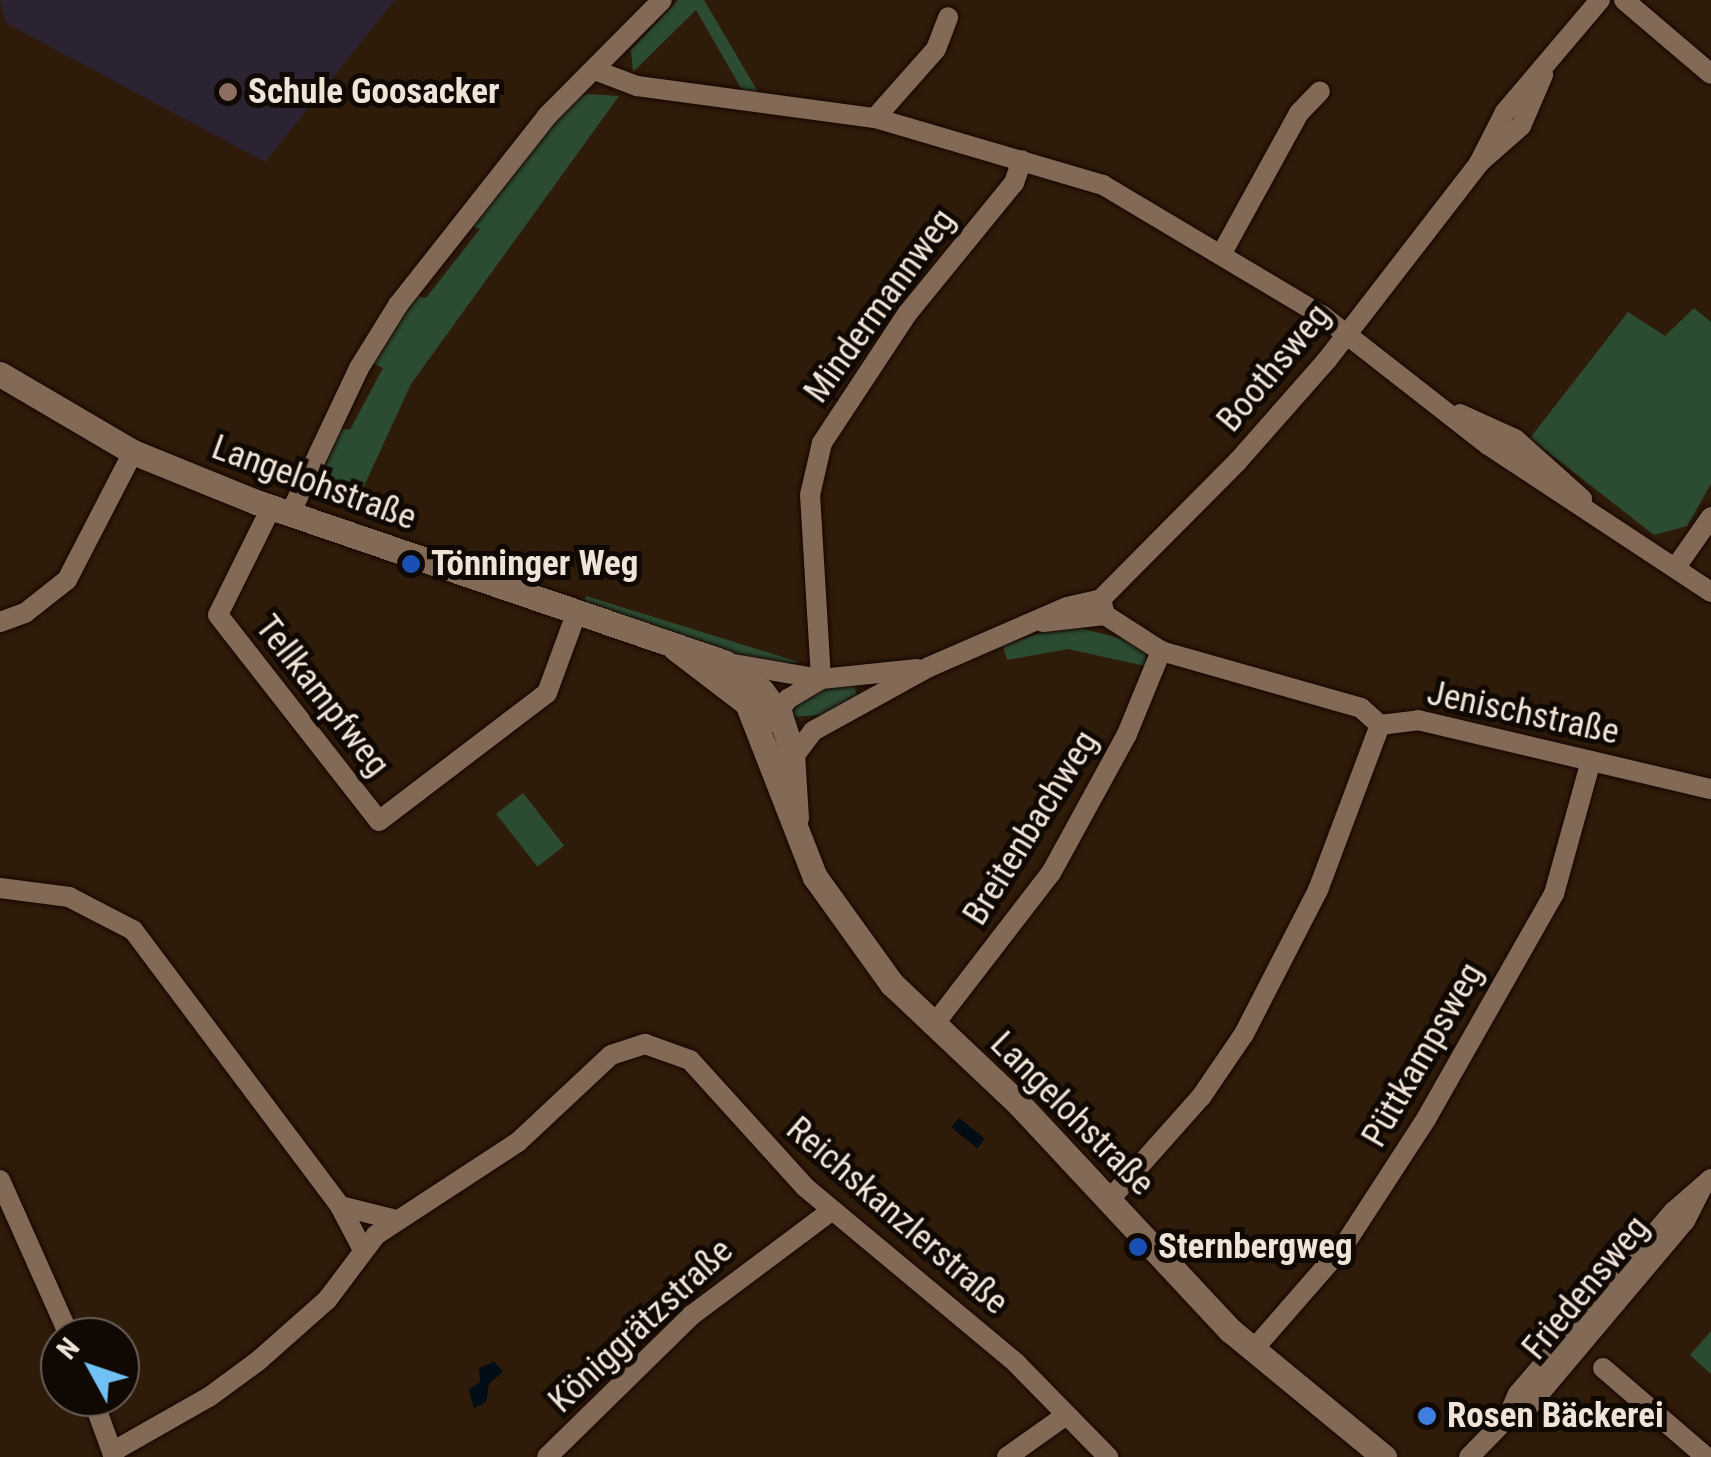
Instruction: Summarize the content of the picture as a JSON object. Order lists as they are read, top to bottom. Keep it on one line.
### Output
{"streets":{"street":["Mindermannweg","Boothsweg","Langelohstraße","Tellkampfweg","Jenischstraße","Breitenbachweg","Püttkampsweg","Reichskanzlerstraße","Friedensweg","Königgrätzstraße"]},"crossings":[["Boothsweg","Jenischstraße"],["Langelohstraße","Tellkampfweg"],["Langelohstraße","Breitenbachweg"],["Langelohstraße","Püttkampsweg"],["Jenischstraße","Breitenbachweg"],["Jenischstraße","Püttkampsweg"],["Reichskanzlerstraße","Königgrätzstraße"]],"places":["Schule Goosacker","Tönninger Weg","Sternbergweg","Rosen Bäckerei"],"north":"top left"}
